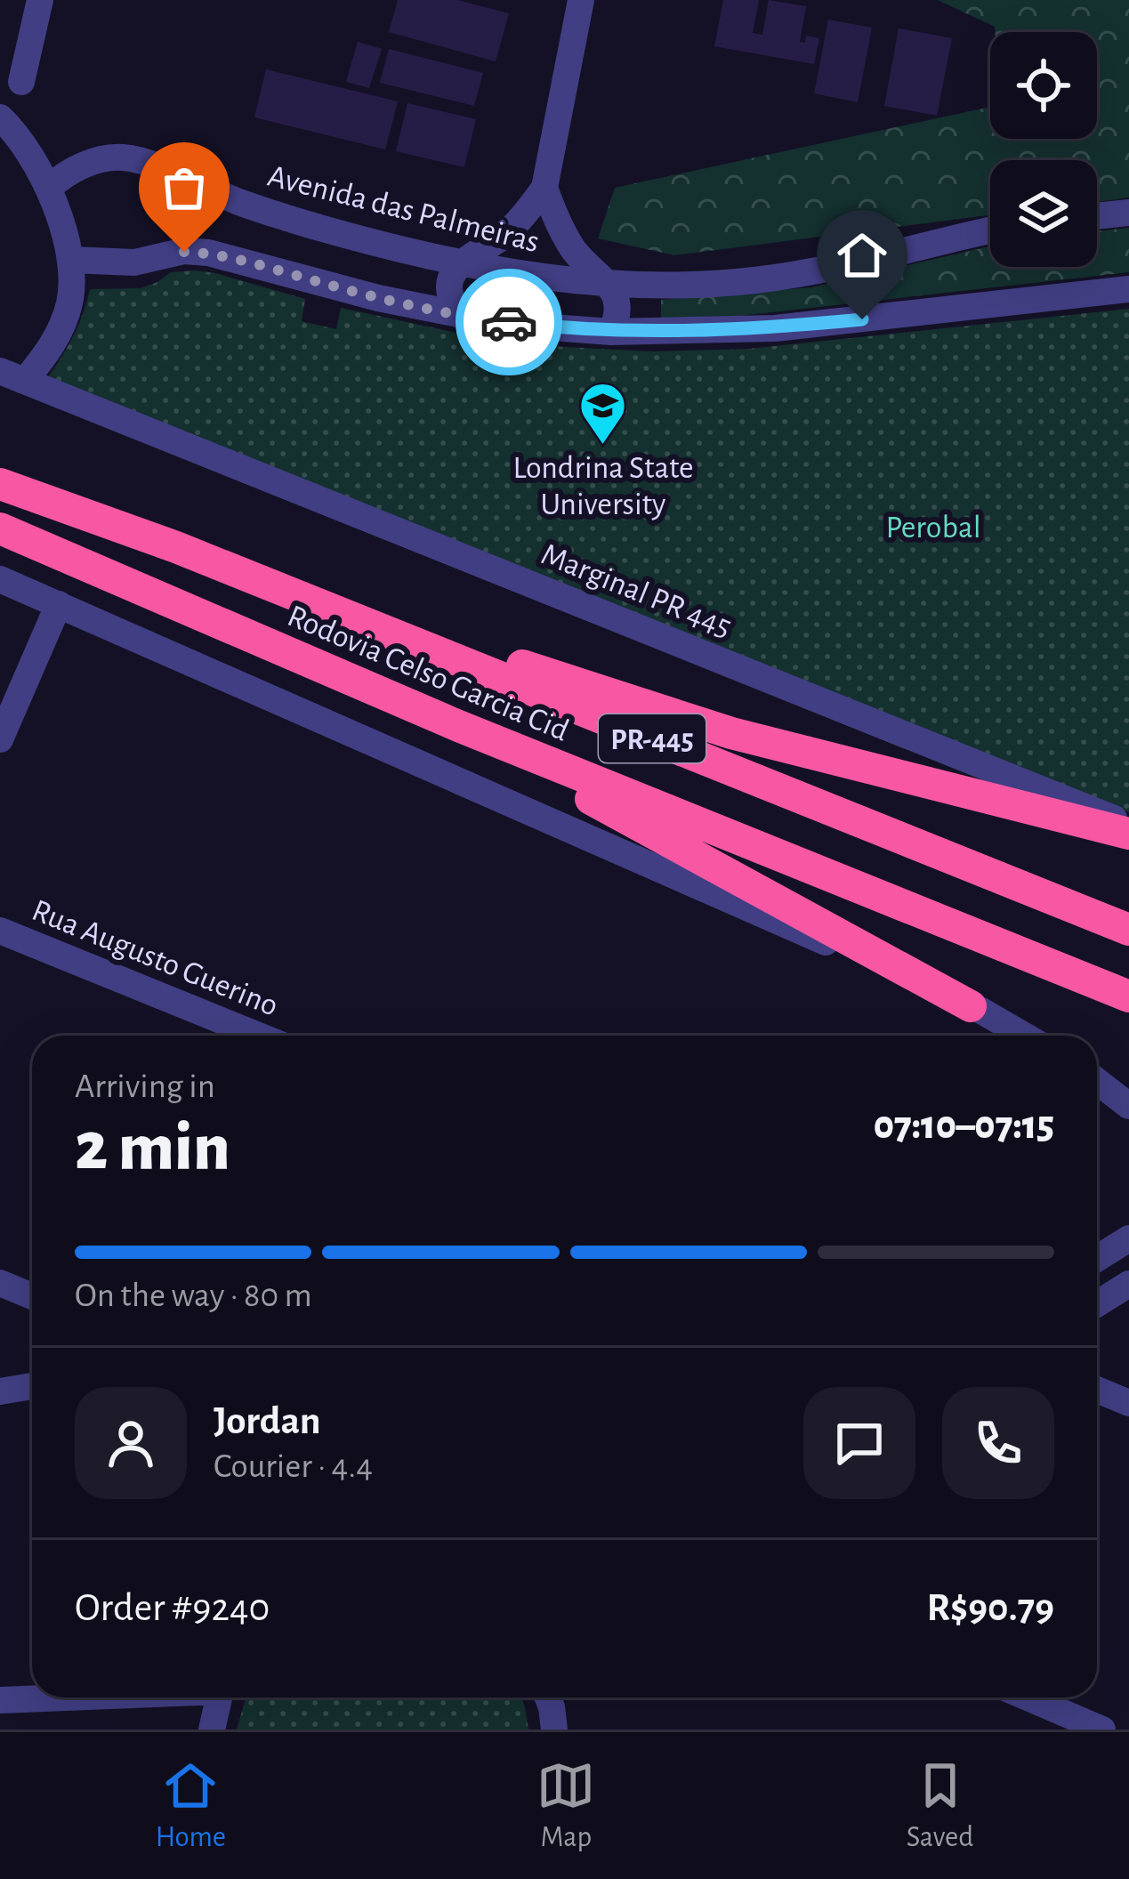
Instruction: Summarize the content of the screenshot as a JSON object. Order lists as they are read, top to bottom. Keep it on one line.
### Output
{"streets":{"highway":["Rodovia Celso Garcia Cid","PR-445"],"street":["Avenida das Palmeiras","Marginal PR 445","Rua Augusto Guerino"]},"parks":["Perobal"],"places":{"school or university":["Londrina State University"]},"page":{"heading":["2 min","Arriving in","07:10–07:15"],"panel":["Jordan","Courier · 4.4","Order #9240","R$90.79"],"bar":"On the way · 80 m","tabs":["Home","Map","Saved"]}}
